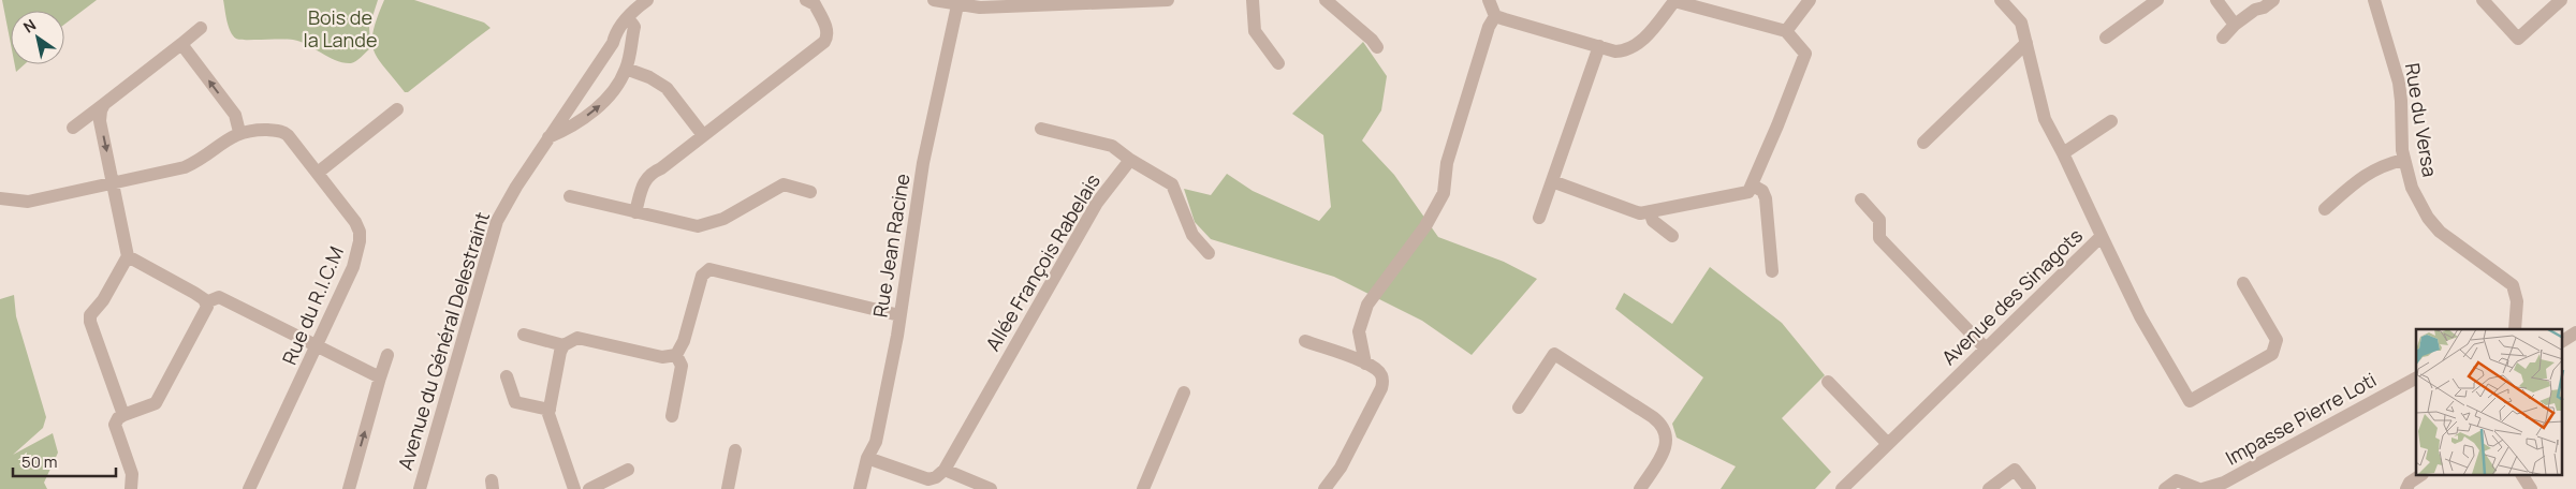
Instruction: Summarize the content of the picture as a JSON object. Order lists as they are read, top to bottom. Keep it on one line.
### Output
{"streets":{"street":["Rue du Versa","Rue Jean Racine","Allée François Rabelais","Avenue des Sinagots","Rue du R.I.C.M","Avenue du Général Delestraint","Impasse Pierre Loti"]},"parks":["Bois de la Lande"],"scale_bar":"50 m","north":"top left"}
